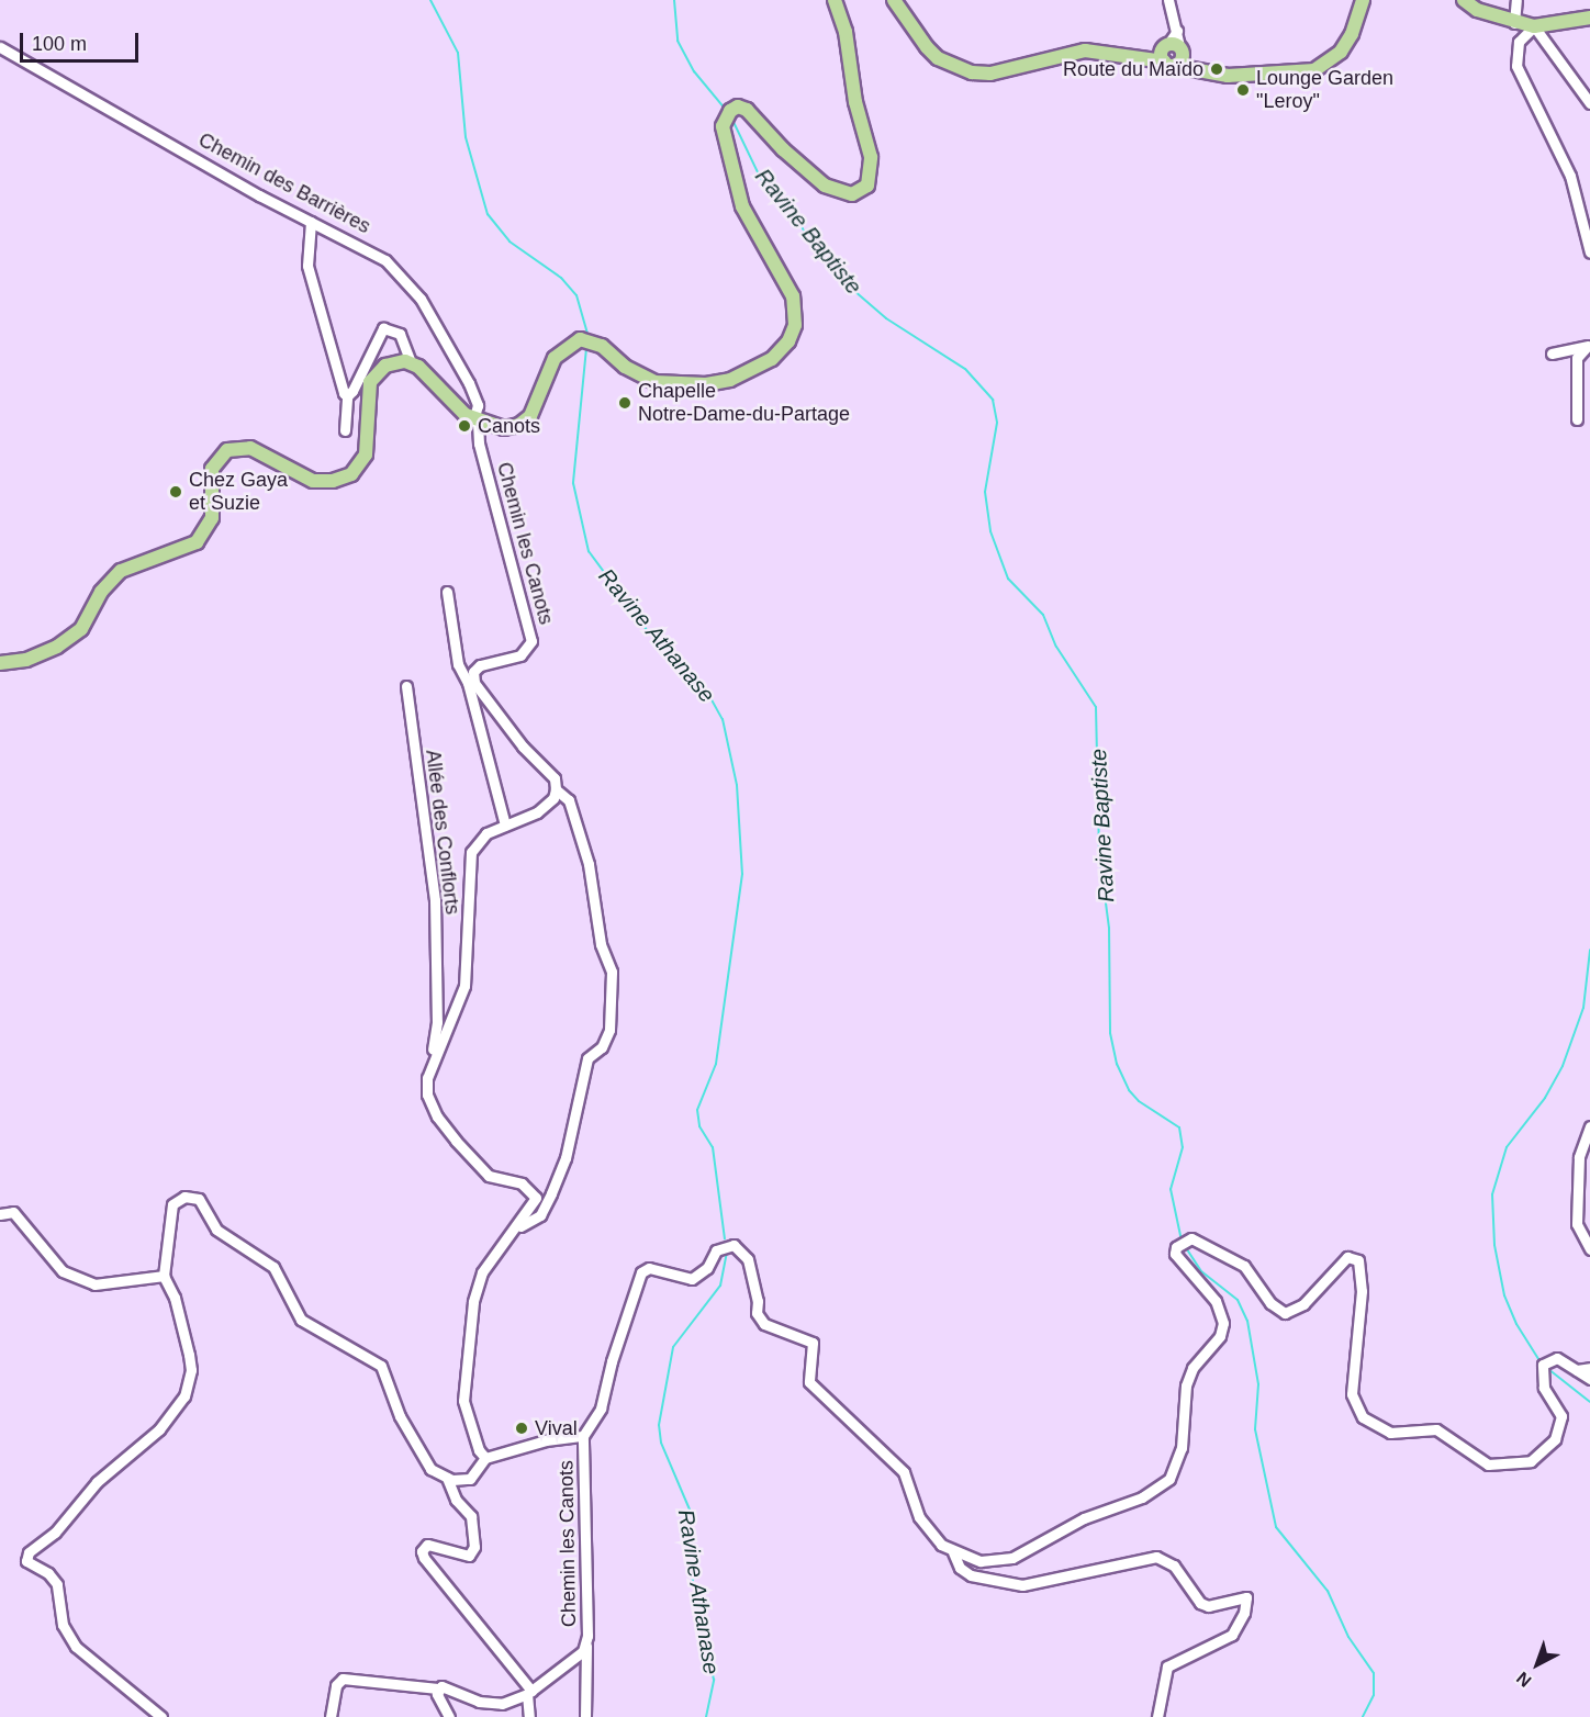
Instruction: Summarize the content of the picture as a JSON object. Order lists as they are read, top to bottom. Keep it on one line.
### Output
{"streets":{"street":["Chemin des Barrières","Chemin les Canots","Allée des Conflorts"]},"crossings":[["Chemin des Barrières","Chemin les Canots"]],"water":["Ravine Baptiste","Ravine Athanase"],"places":["Route du Maïdo","Lounge Garden \"Leroy\"","Chapelle Notre-Dame-du-Partage","Canots","Chez Gaya et Suzie","Vival"],"scale_bar":"100 m","north":"bottom left"}
